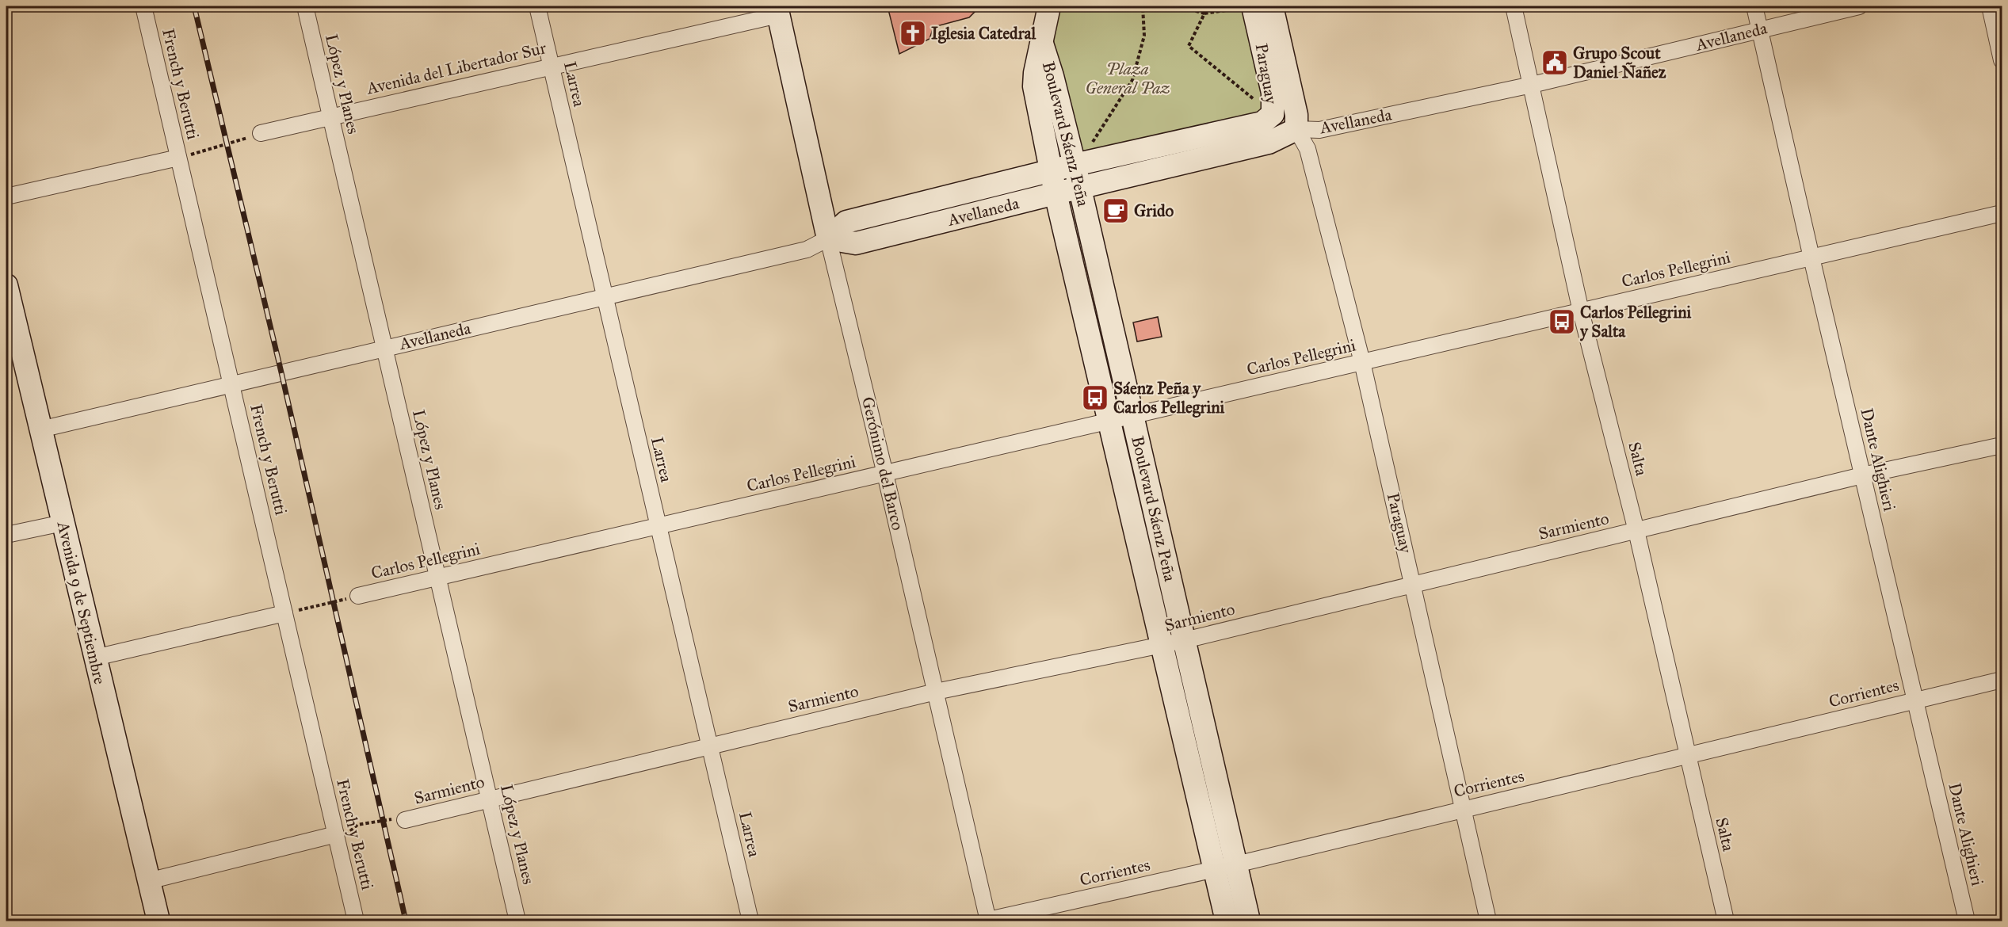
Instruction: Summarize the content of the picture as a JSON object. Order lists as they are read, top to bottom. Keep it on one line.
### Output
{"streets":{"main road":["Avellaneda","Paraguay","Boulevard Sáenz Peña","Gerónimo del Barco","Avenida 9 de Septiembre"],"street":["Avenida del Libertador Sur","French y Berutti","López y Planes","Larrea","Carlos Pellegrini","Salta","Dante Alighieri","Sarmiento","Corrientes"]},"crossings":[["Avellaneda","Paraguay"],["Avellaneda","French y Berutti"],["Avellaneda","López y Planes"],["Avellaneda","Larrea"],["Avellaneda","Boulevard Sáenz Peña"],["Avellaneda","Salta"],["Avellaneda","Dante Alighieri"],["Avellaneda","Gerónimo del Barco"],["Avellaneda","Avenida 9 de Septiembre"],["Avenida del Libertador Sur","López y Planes"],["Avenida del Libertador Sur","Larrea"],["Avenida del Libertador Sur","Gerónimo del Barco"],["Paraguay","Carlos Pellegrini"],["Paraguay","Sarmiento"],["Paraguay","Corrientes"],["López y Planes","Carlos Pellegrini"],["López y Planes","Sarmiento"],["Larrea","Carlos Pellegrini"],["Larrea","Sarmiento"],["Boulevard Sáenz Peña","Carlos Pellegrini"],["Boulevard Sáenz Peña","Sarmiento"],["Boulevard Sáenz Peña","Corrientes"],["Carlos Pellegrini","Salta"],["Carlos Pellegrini","Dante Alighieri"],["Carlos Pellegrini","Gerónimo del Barco"],["Salta","Sarmiento"],["Salta","Corrientes"],["Dante Alighieri","Sarmiento"],["Dante Alighieri","Corrientes"],["Gerónimo del Barco","Sarmiento"],["Gerónimo del Barco","Corrientes"]],"parks":["Plaza General Paz"],"places":{"church":["Iglesia Catedral"],"public building":["Grupo Scout Daniel Ñañez"],"cafe":["Grido"],"bus stop":["Carlos Pellegrini y Salta","Sáenz Peña y Carlos Pellegrini"]}}
